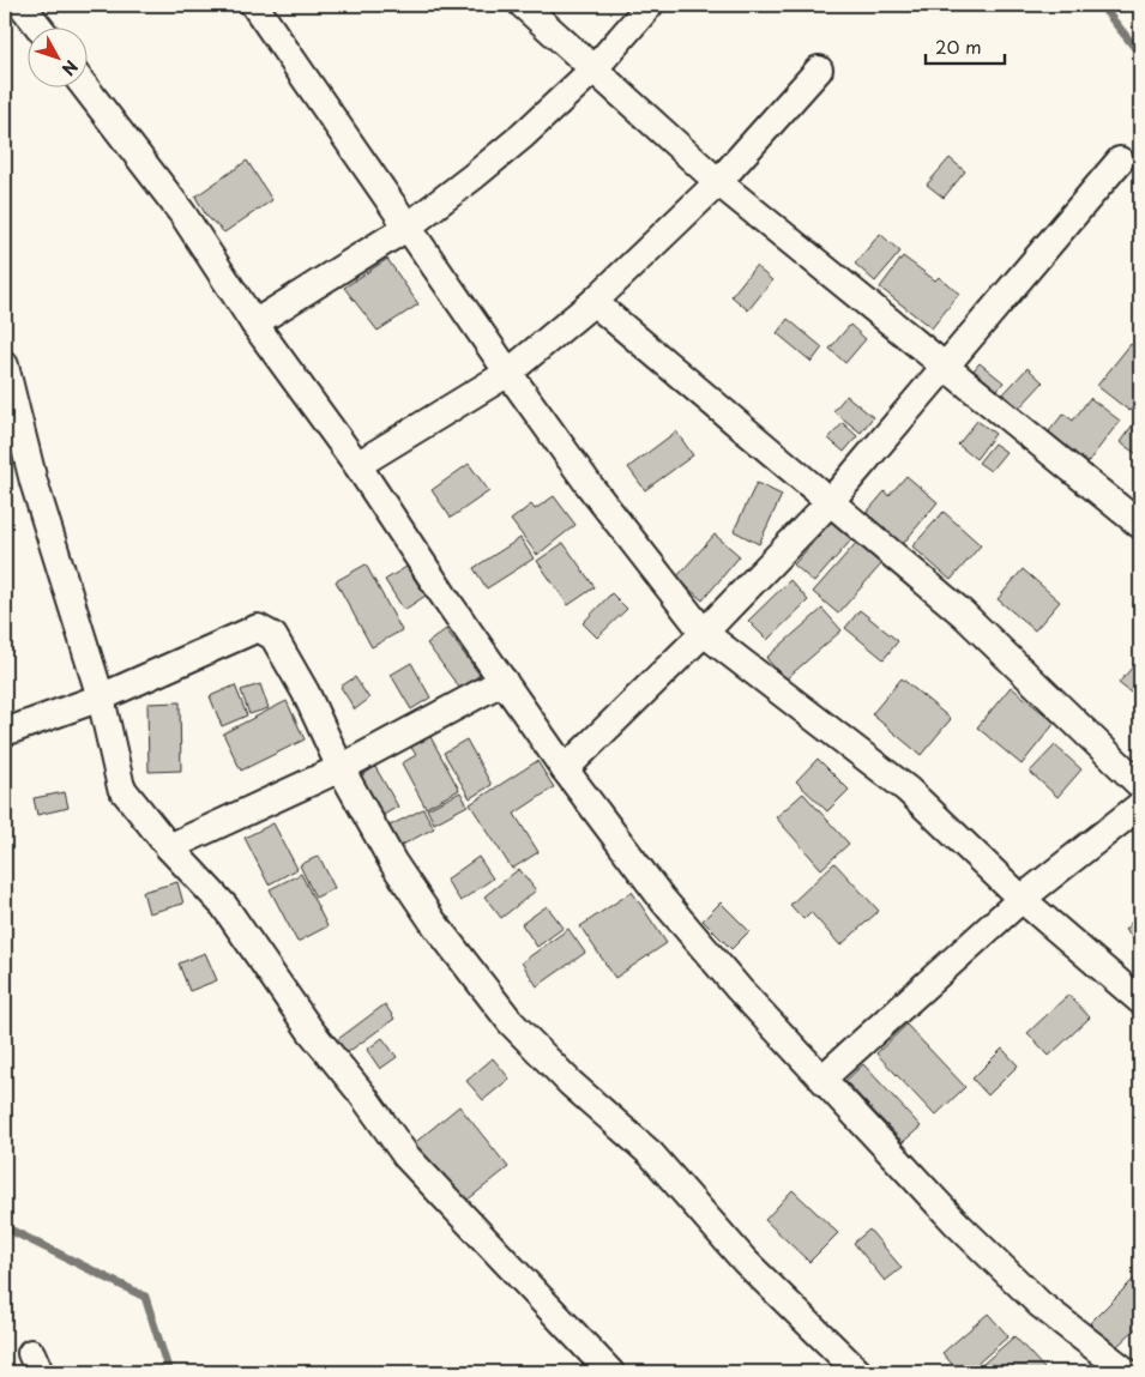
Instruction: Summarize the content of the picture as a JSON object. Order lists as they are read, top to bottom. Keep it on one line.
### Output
{"scale_bar":"20 m","north":"bottom right"}
